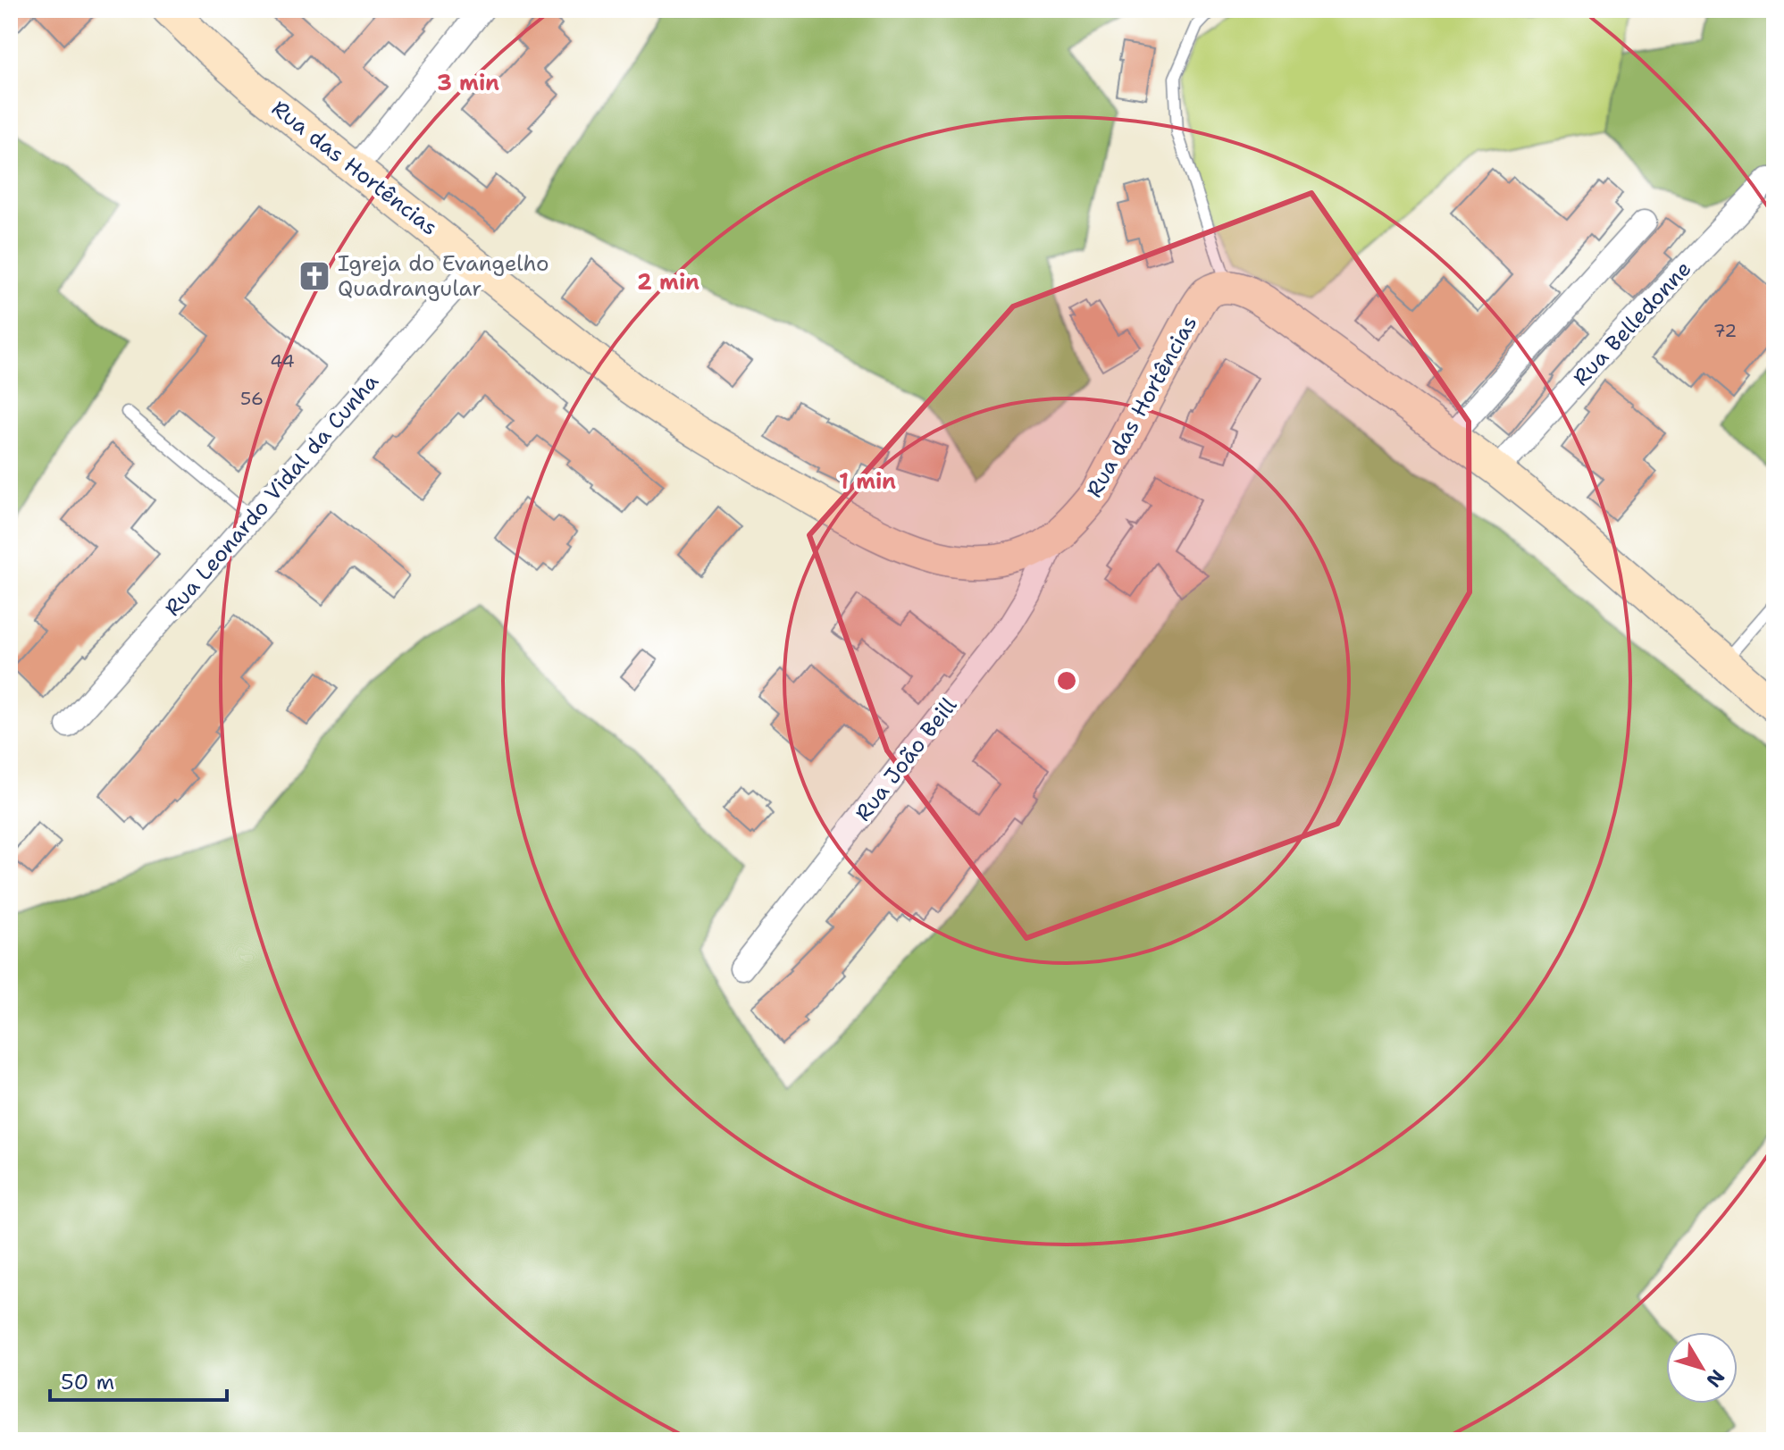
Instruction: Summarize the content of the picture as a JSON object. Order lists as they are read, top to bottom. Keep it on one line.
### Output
{"streets":{"street":["Rua das Hortências","Rua Belledonne","Rua Leonardo Vidal da Cunha","Rua João Beill"]},"crossings":[["Rua das Hortências","Rua Leonardo Vidal da Cunha"],["Rua das Hortências","Rua João Beill"]],"places":{"church":["Igreja do Evangelho Quadrangular"]},"house_numbers":["72","44","56"],"scale_bar":"50 m","north":"bottom right","rings":["3 min","2 min","1 min"]}
